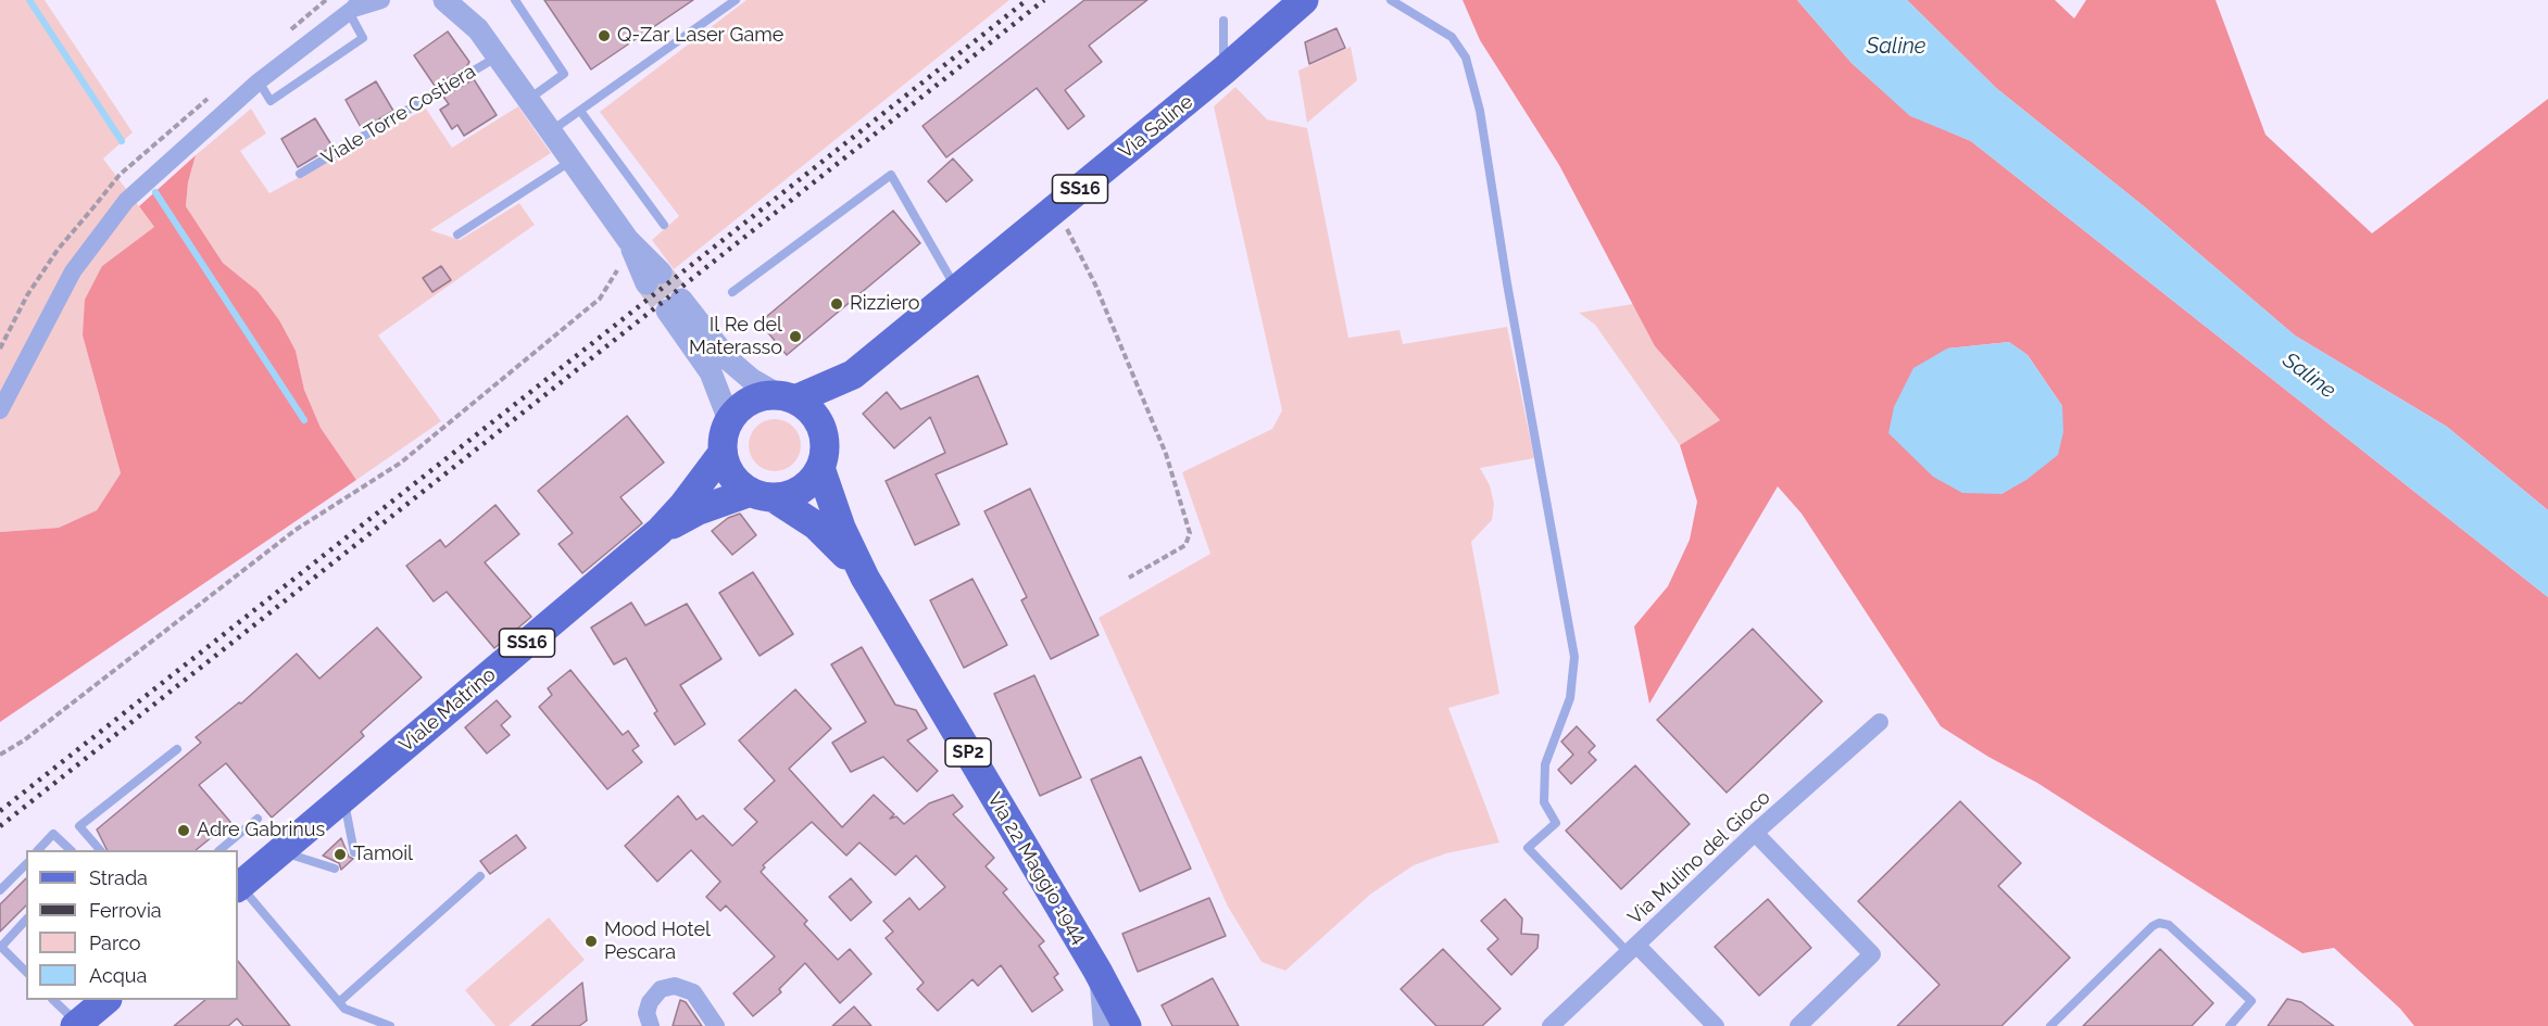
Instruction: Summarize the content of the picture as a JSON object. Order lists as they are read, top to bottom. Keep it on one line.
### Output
{"streets":{"main road":["Via Saline","SS16","Viale Matrino","SP2","Via 22 Maggio 1944"],"street":["Viale Torre Costiera","Via Mulino del Gioco"]},"crossings":[["Via Saline","SS16"],["Via Saline","Viale Matrino"],["Via Saline","Via 22 Maggio 1944"],["SS16","Viale Matrino"],["SS16","Via 22 Maggio 1944"],["Viale Matrino","Via 22 Maggio 1944"]],"water":["Saline"],"places":["Q-Zar Laser Game","Rizziero","Il Re del Materasso","Adre Gabrinus","Tamoil","Mood Hotel Pescara"],"legend":["Strada","Ferrovia","Parco","Acqua"]}
